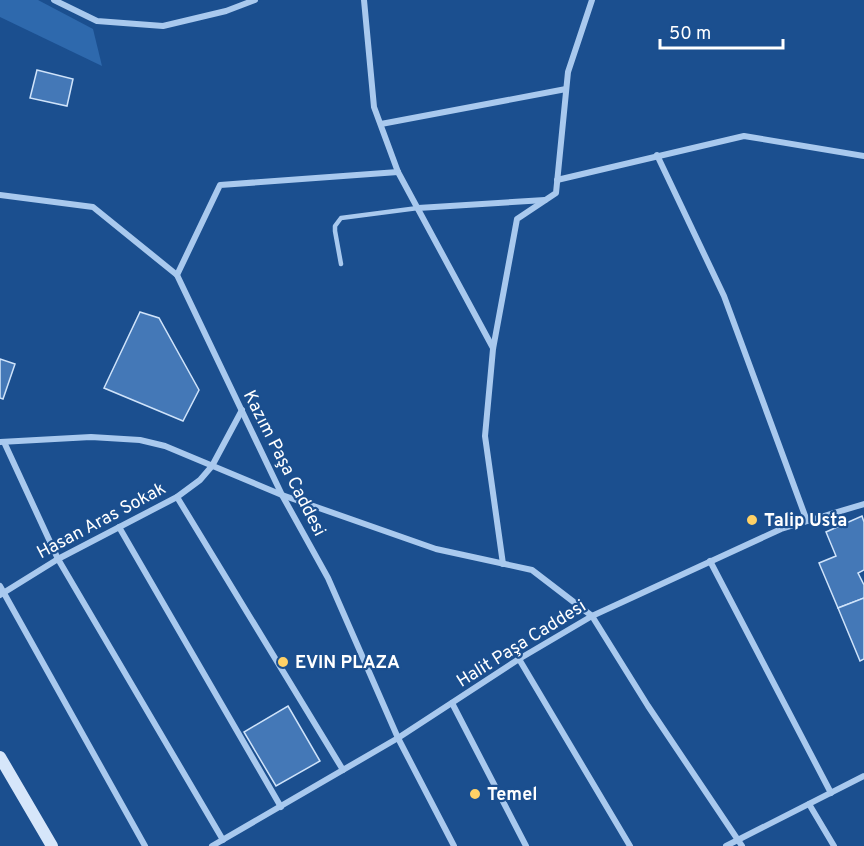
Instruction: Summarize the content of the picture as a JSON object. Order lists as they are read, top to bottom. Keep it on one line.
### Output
{"streets":{"street":["Kazım Paşa Caddesi","Hasan Aras Sokak","Halit Paşa Caddesi"]},"crossings":[["Kazım Paşa Caddesi","Hasan Aras Sokak"],["Kazım Paşa Caddesi","Halit Paşa Caddesi"]],"places":["Talip Usta","EVIN PLAZA","Temel"],"scale_bar":"50 m"}
